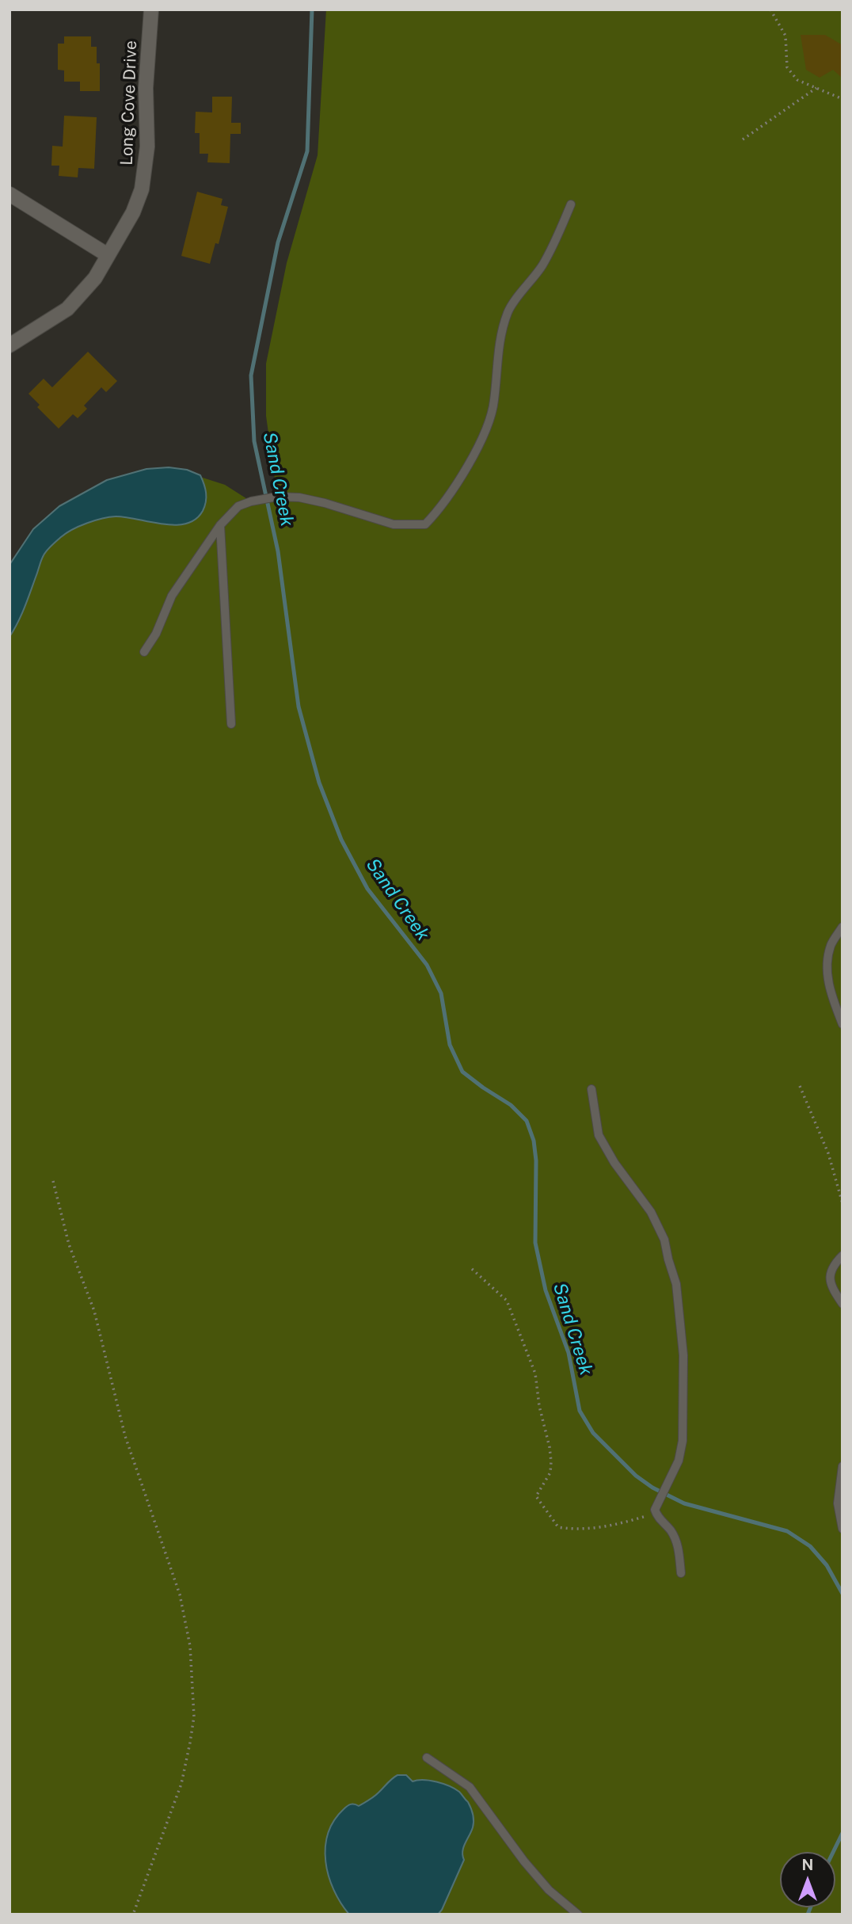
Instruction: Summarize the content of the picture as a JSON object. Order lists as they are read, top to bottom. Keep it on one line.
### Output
{"streets":{"street":["Long Cove Drive"]},"water":["Sand Creek"],"north":"top"}
